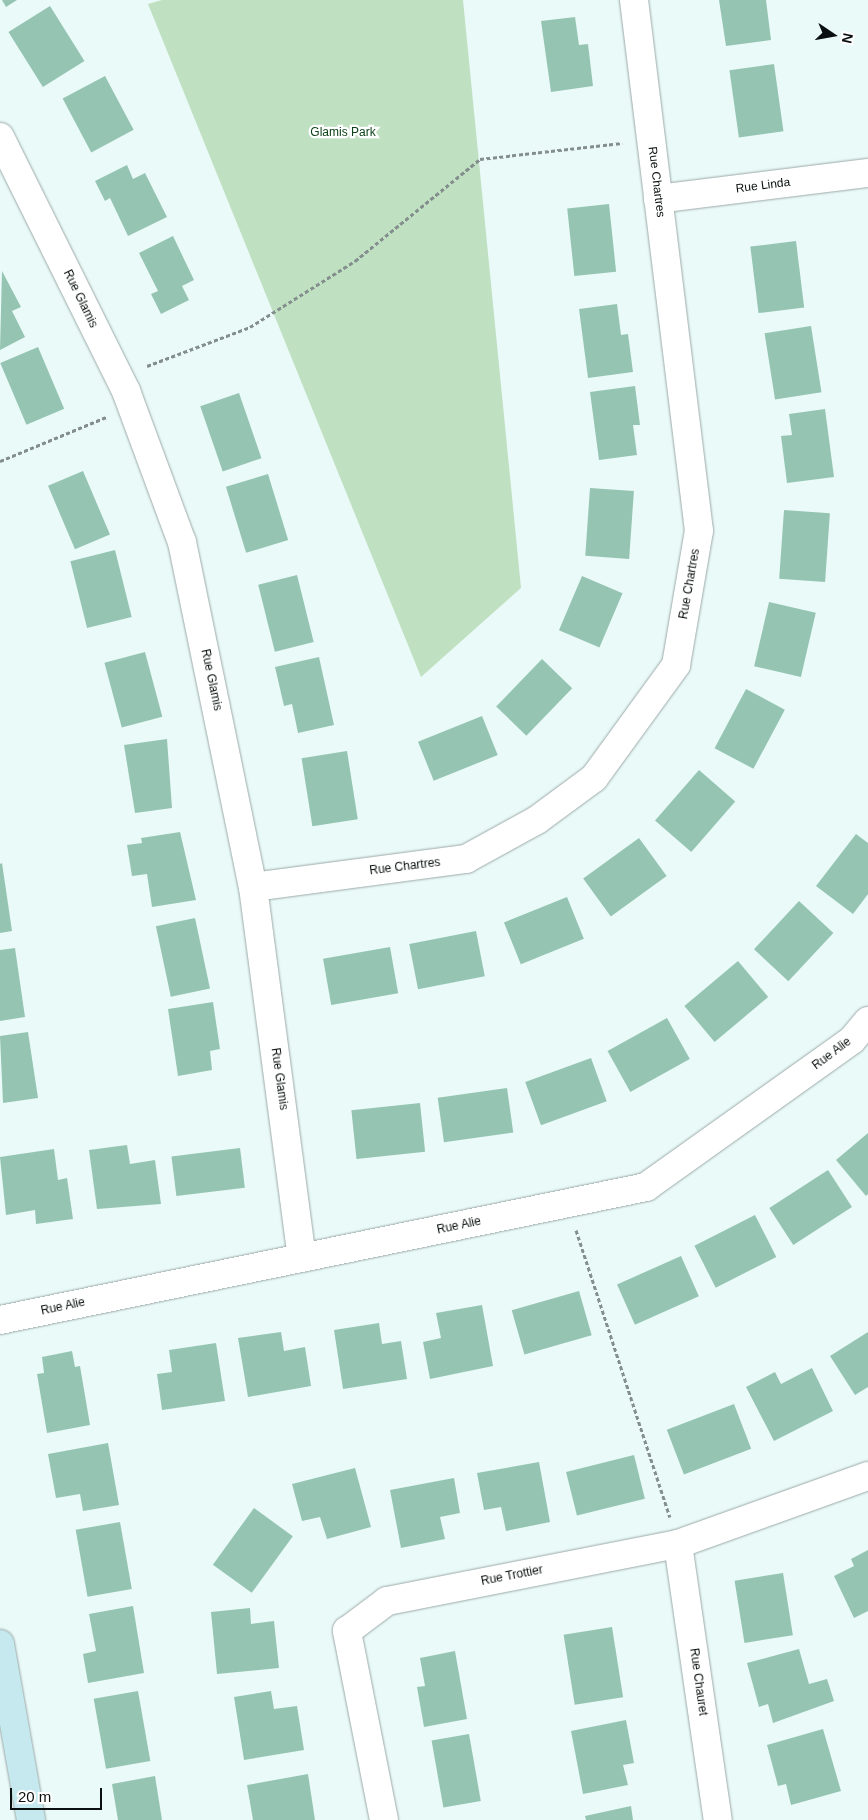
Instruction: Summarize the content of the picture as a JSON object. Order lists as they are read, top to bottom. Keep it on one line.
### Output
{"streets":{"street":["Rue Chartres","Rue Linda","Rue Glamis","Rue Alie","Rue Trottier","Rue Chauret"]},"crossings":[["Rue Chartres","Rue Linda"],["Rue Chartres","Rue Glamis"],["Rue Glamis","Rue Alie"],["Rue Trottier","Rue Chauret"]],"parks":["Glamis Park"],"scale_bar":"20 m","north":"right"}
